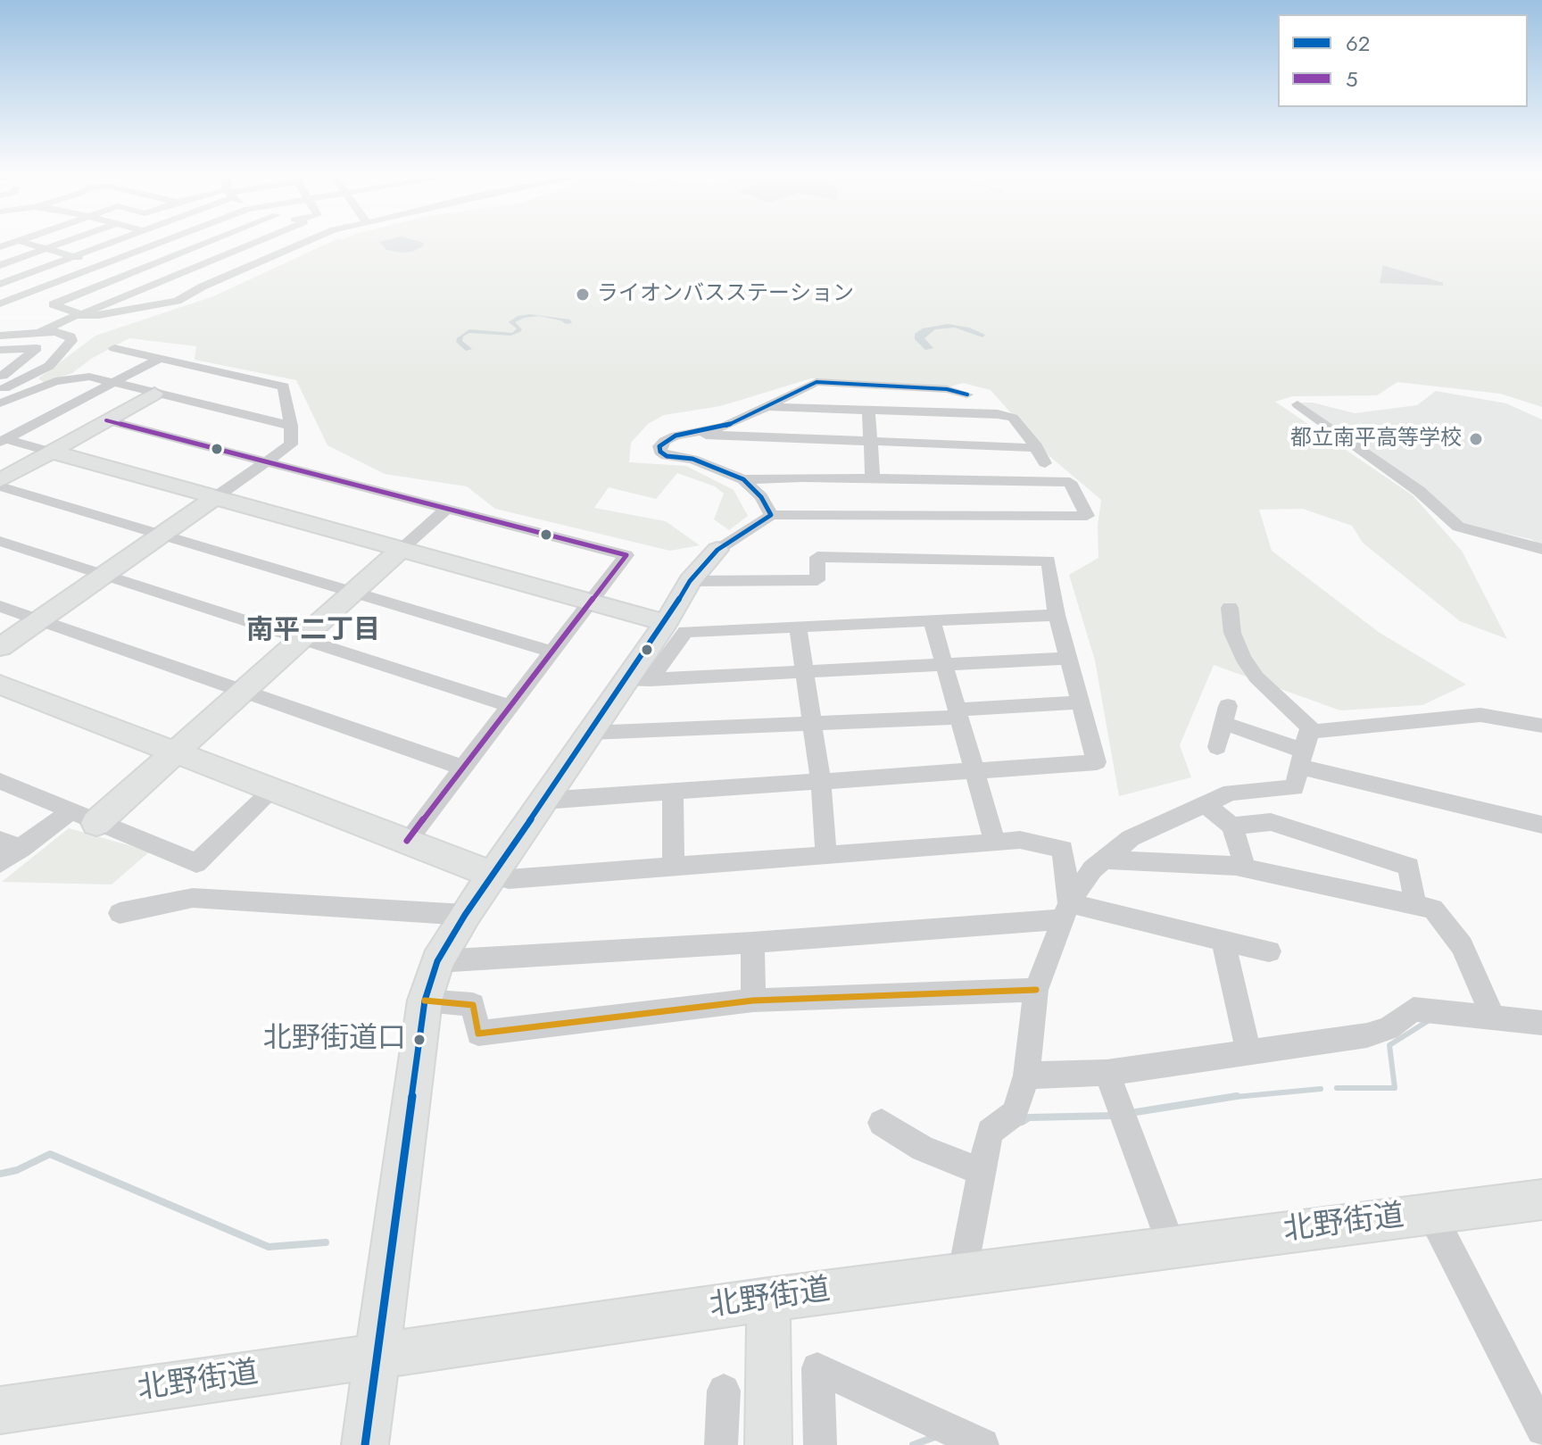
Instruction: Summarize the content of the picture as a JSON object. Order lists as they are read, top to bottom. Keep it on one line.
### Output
{"streets":{"street":["北野街道"]},"districts":["南平二丁目"],"places":["ライオンバスステーション","都立南平高等学校","北野街道口"],"lines":["transit line 62","transit line 5"],"legend":["62","5"]}
